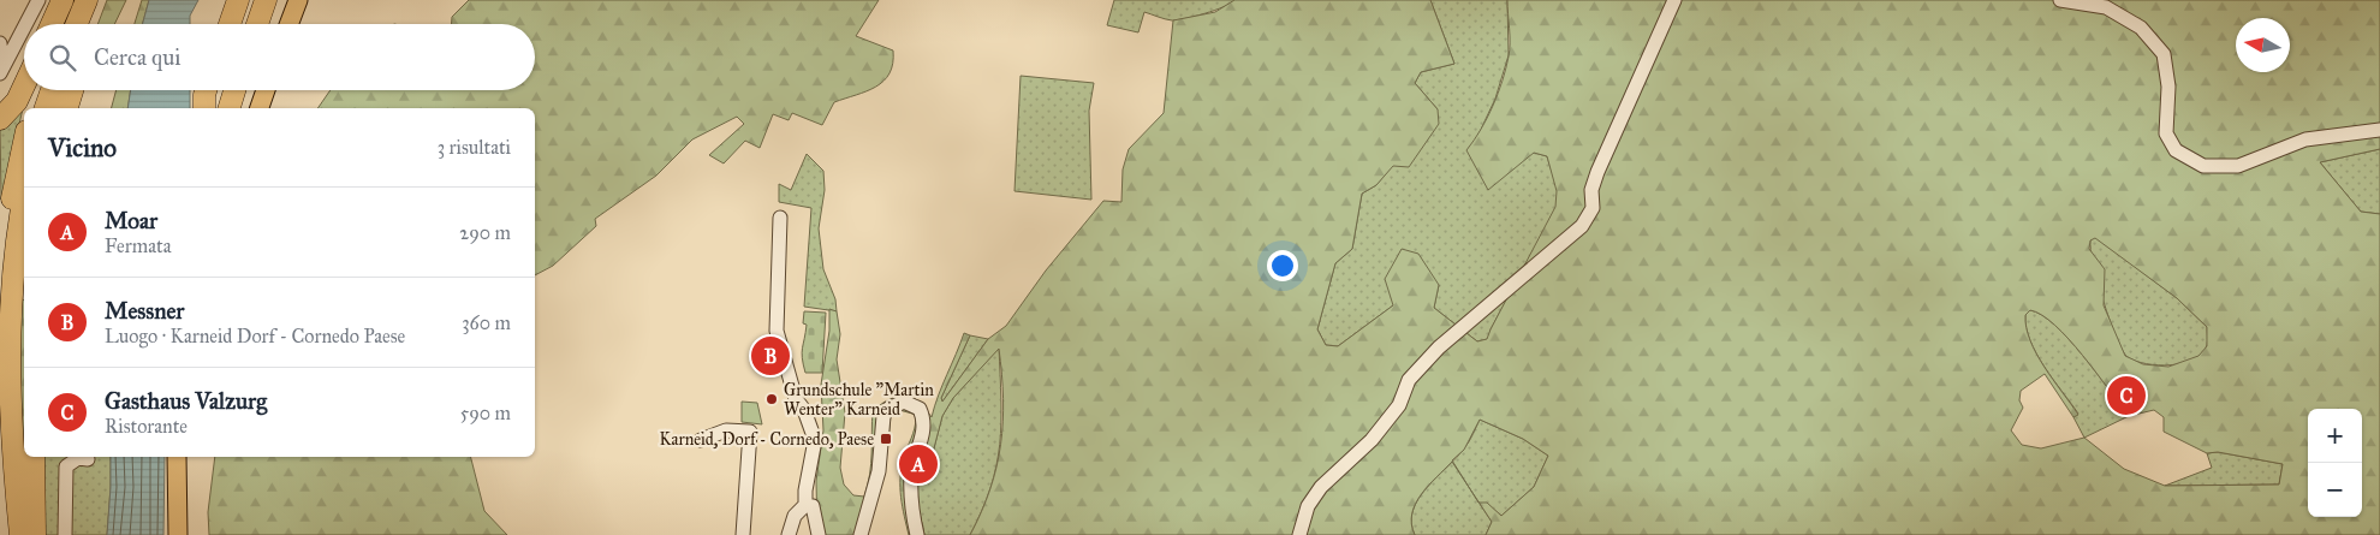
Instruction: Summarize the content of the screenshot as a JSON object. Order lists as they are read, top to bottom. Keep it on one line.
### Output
{"places":{"other":["Grundschule \"Martin Wenter\" Karneid"],"transit":["Karneid, Dorf - Cornedo, Paese"]},"north":"left","page":{"search":"Cerca qui","heading":["Vicino","3 risultati"],"list":[{"mark":"A","name":"Moar","note":"Fermata","value":"290 m"},{"mark":"B","name":"Messner","note":"Luogo · Karneid Dorf - Cornedo Paese","value":"360 m"},{"mark":"C","name":"Gasthaus Valzurg","note":"Ristorante","value":"590 m"}],"pins":["B","C","A"],"map_buttons":["+","−"]}}
